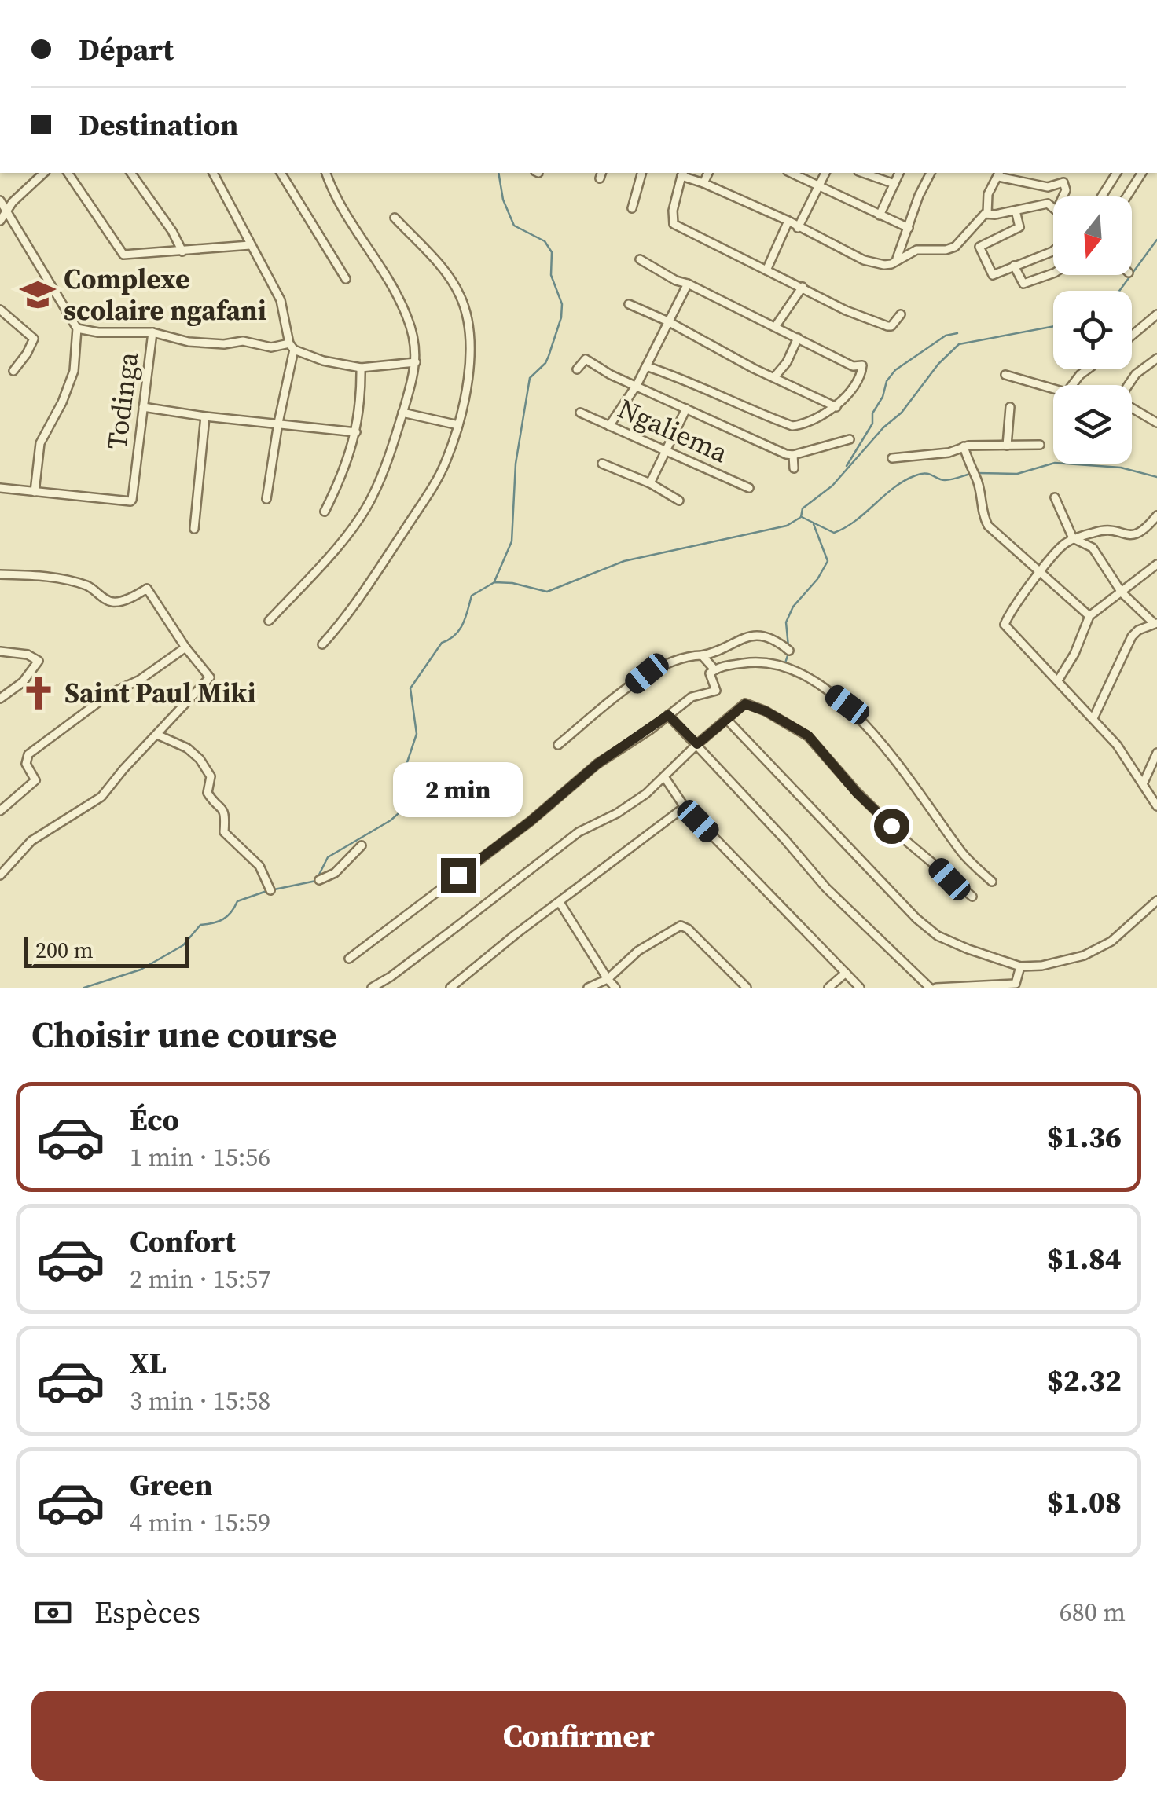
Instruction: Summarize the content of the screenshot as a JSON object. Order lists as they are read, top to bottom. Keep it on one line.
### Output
{"streets":{"street":["Todinga","Ngaliema"]},"places":{"school or university":["Complexe scolaire ngafani"],"church":["Saint Paul Miki"]},"scale_bar":"200 m","north":"bottom","page":{"banner":["Départ","Destination"],"bubble":"2 min","scale":"200 m","heading":"Choisir une course","list":[{"name":"Éco","note":"1 min · 15:56","value":"$1.36"},{"name":"Confort","note":"2 min · 15:57","value":"$1.84"},{"name":"XL","note":"3 min · 15:58","value":"$2.32"},{"name":"Green","note":"4 min · 15:59","value":"$1.08"}],"pay":["Espèces","680 m"],"buttons":"Confirmer"}}
